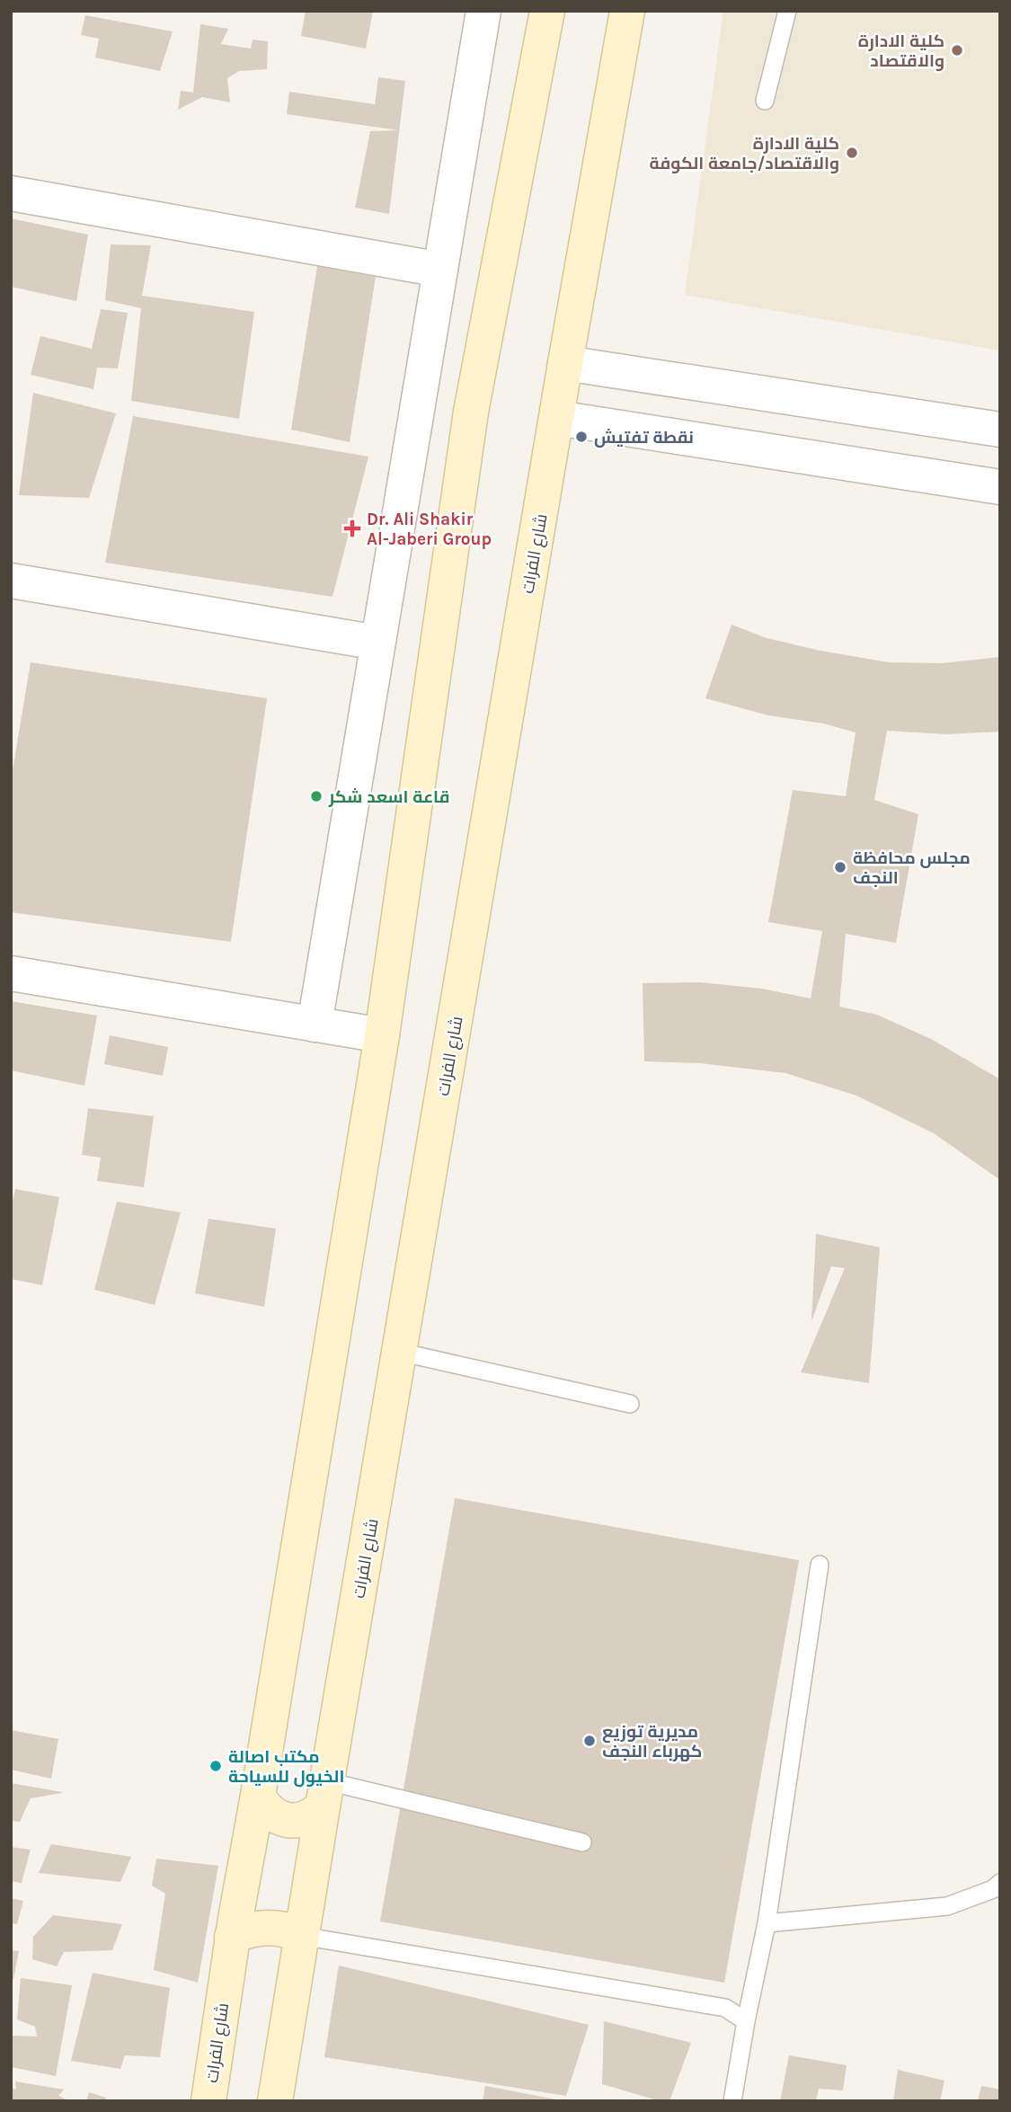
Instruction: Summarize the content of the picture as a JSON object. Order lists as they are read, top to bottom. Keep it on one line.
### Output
{"streets":{"main road":["شارع الفرات"]},"places":{"other":["كلية الادارة والاقتصاد","كلية الادارة والاقتصاد/جامعة الكوفة","نقطة تفتيش","قاعة اسعد شكر","مجلس محافظة النجف","مديرية توزيع كهرباء النجف","مكتب اصالة الخيول للسياحة"],"health":["Dr. Ali Shakir Al-Jaberi Group"]}}
